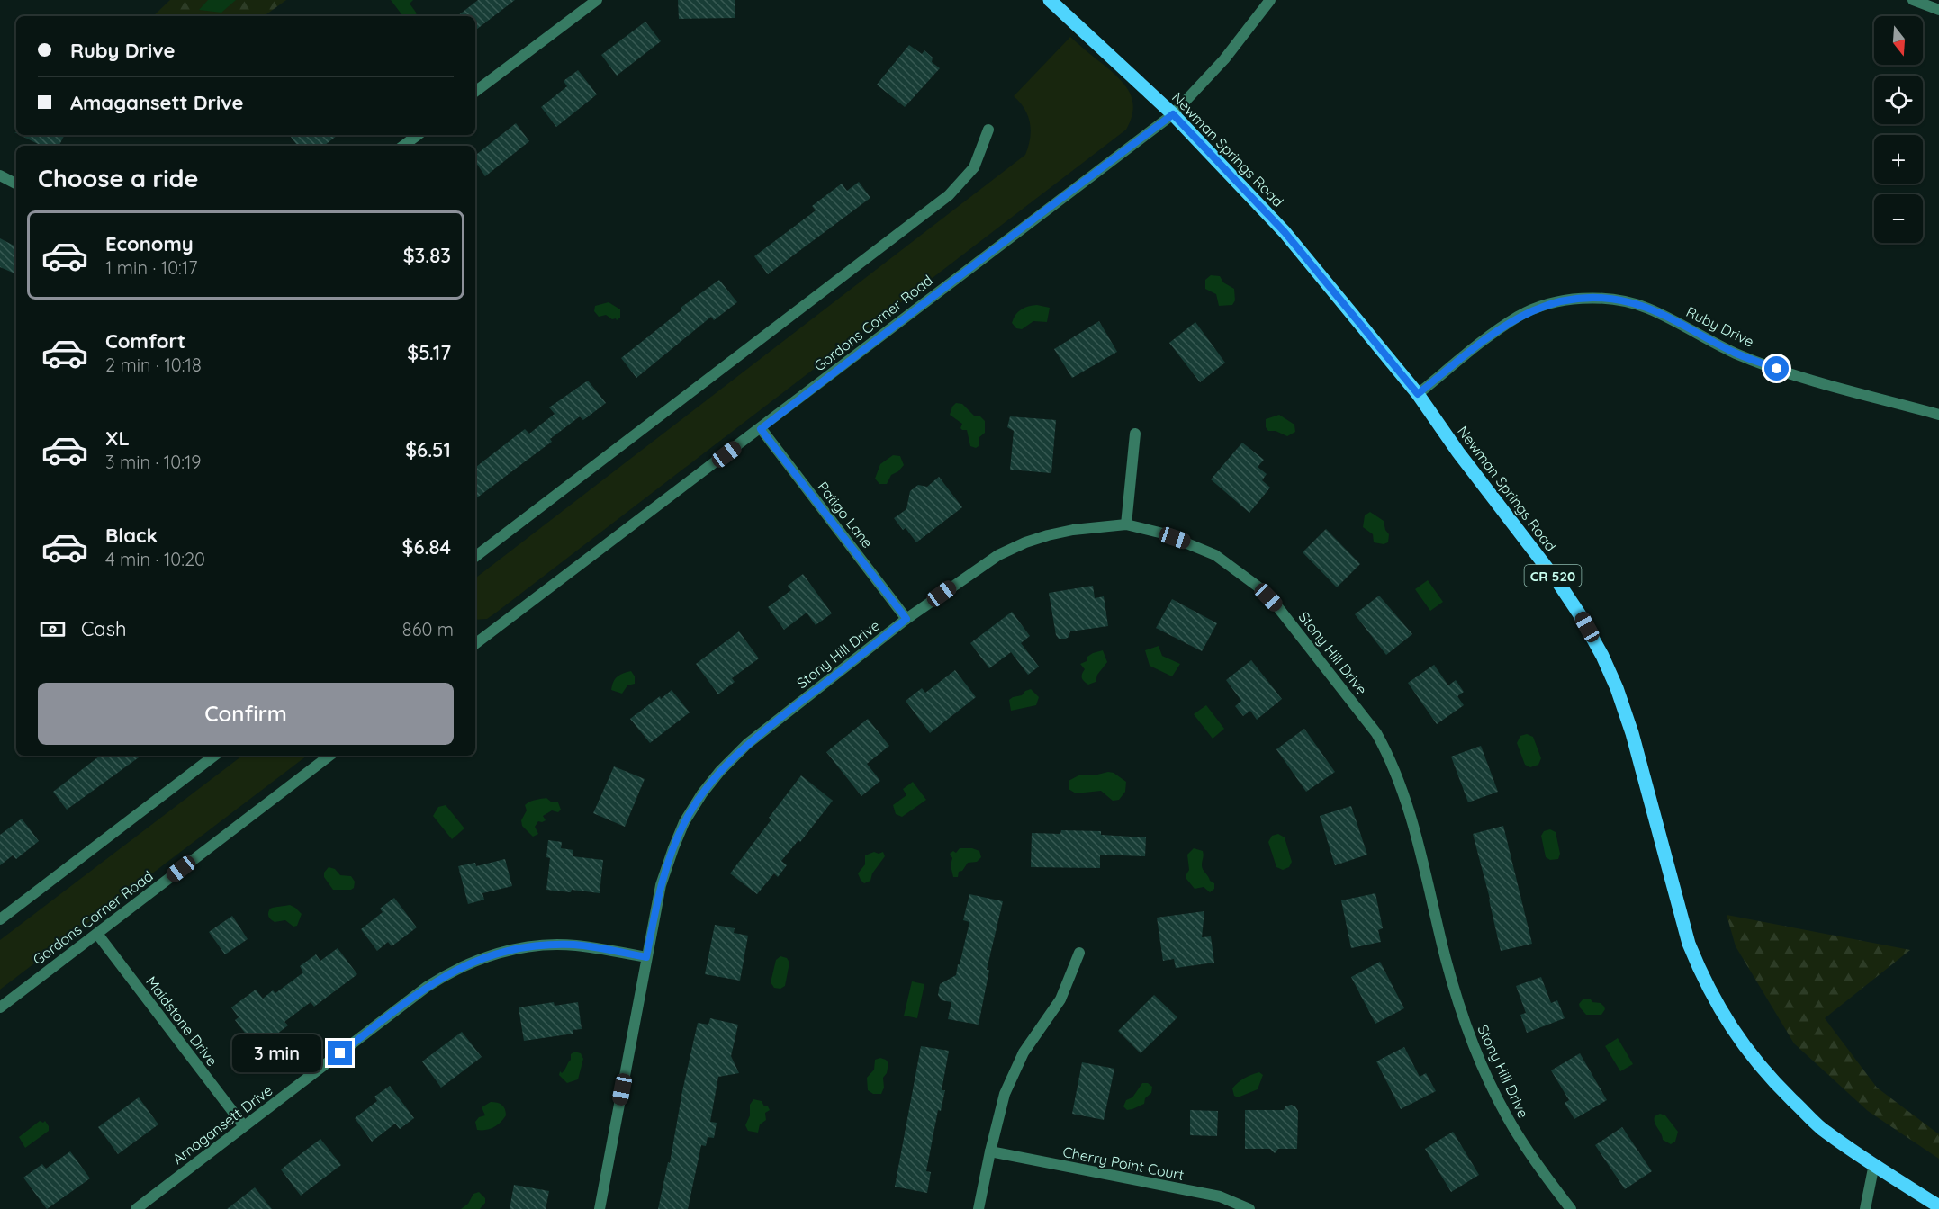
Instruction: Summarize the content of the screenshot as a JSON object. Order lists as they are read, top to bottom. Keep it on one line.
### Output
{"streets":{"main road":["Newman Springs Road","CR 520"],"street":["Gordons Corner Road","Ruby Drive","Patigo Lane","Stony Hill Drive","Maidstone Drive","Amagansett Drive","Cherry Point Court"]},"crossings":[["Newman Springs Road","Gordons Corner Road"],["Newman Springs Road","Ruby Drive"],["Gordons Corner Road","Patigo Lane"],["Gordons Corner Road","Maidstone Drive"],["Patigo Lane","Stony Hill Drive"],["Stony Hill Drive","Amagansett Drive"],["Maidstone Drive","Amagansett Drive"]],"north":"bottom","page":{"map_buttons":["+","−"],"banner":["Ruby Drive","Amagansett Drive"],"heading":"Choose a ride","list":[{"name":"Economy","note":"1 min · 10:17","value":"$3.83"},{"name":"Comfort","note":"2 min · 10:18","value":"$5.17"},{"name":"XL","note":"3 min · 10:19","value":"$6.51"},{"name":"Black","note":"4 min · 10:20","value":"$6.84"}],"pay":["Cash","860 m"],"buttons":"Confirm","bubble":"3 min"}}
